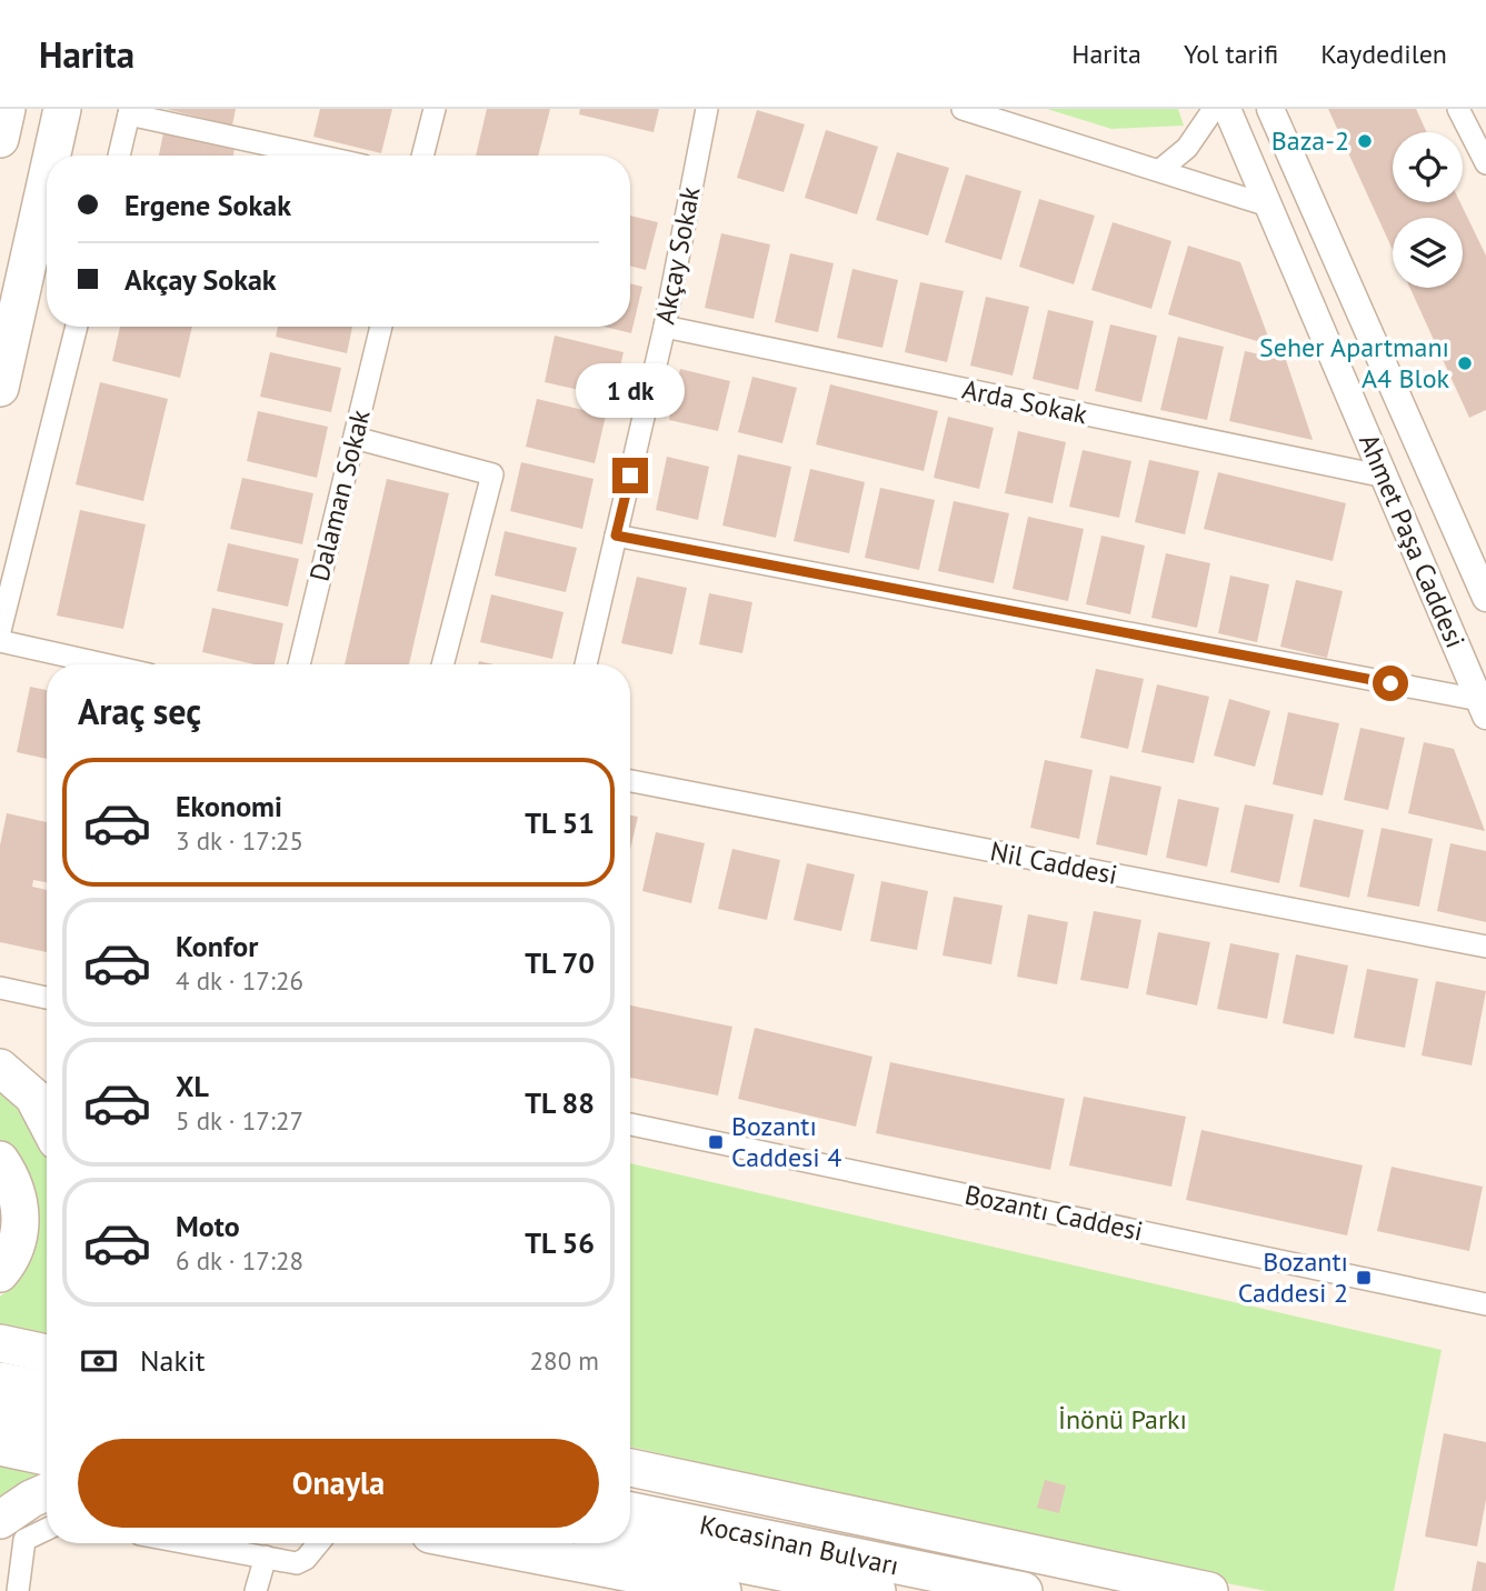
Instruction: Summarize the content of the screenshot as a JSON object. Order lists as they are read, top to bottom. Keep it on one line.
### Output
{"streets":{"highway":["Kocasinan Bulvarı"],"street":["Akçay Sokak","Arda Sokak","Dalaman Sokak","Ahmet Paşa Caddesi","Nil Caddesi","Bozantı Caddesi"]},"crossings":[["Akçay Sokak","Arda Sokak"],["Arda Sokak","Ahmet Paşa Caddesi"]],"parks":["İnönü Parkı"],"places":{"other":["Baza-2","Seher Apartmanı A4 Blok"],"transit":["Bozantı Caddesi 4","Bozantı Caddesi 2"]},"page":{"header":"Harita","nav":["Harita","Yol tarifi","Kaydedilen"],"banner":["Ergene Sokak","Akçay Sokak"],"bubble":"1 dk","heading":"Araç seç","list":[{"name":"Ekonomi","note":"3 dk · 17:25","value":"TL 51"},{"name":"Konfor","note":"4 dk · 17:26","value":"TL 70"},{"name":"XL","note":"5 dk · 17:27","value":"TL 88"},{"name":"Moto","note":"6 dk · 17:28","value":"TL 56"}],"pay":["Nakit","280 m"],"buttons":"Onayla"}}
